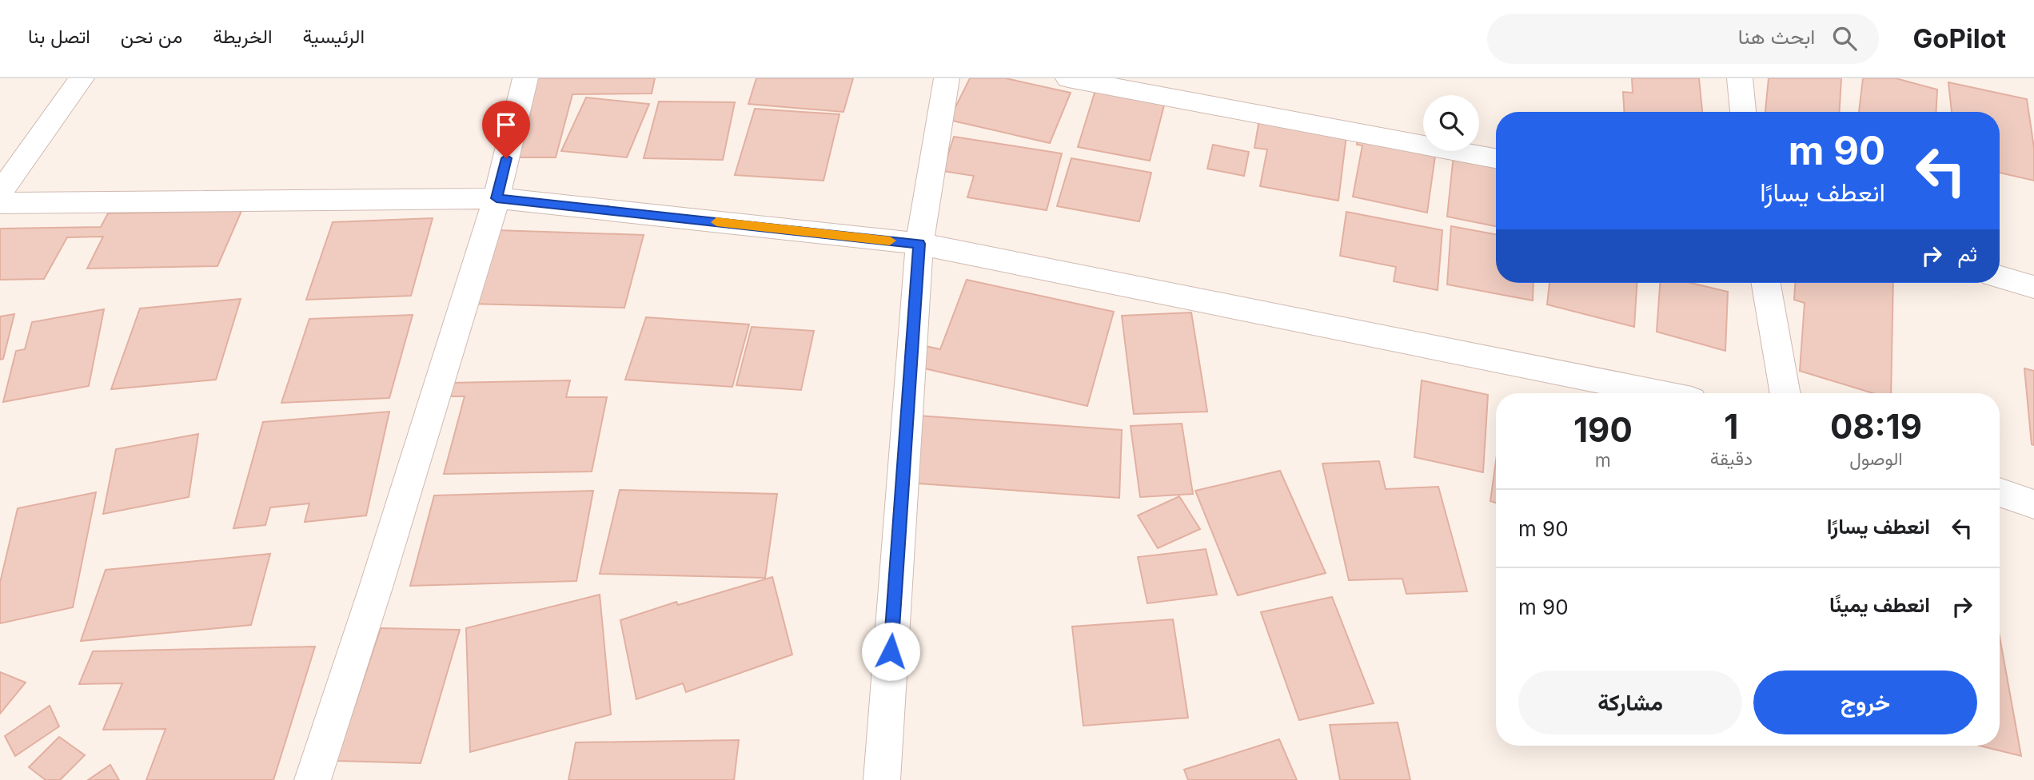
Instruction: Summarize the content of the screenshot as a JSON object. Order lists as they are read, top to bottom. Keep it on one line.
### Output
{"page":{"header":"GoPilot","search":"ابحث هنا","nav":["الرئيسية","الخريطة","من نحن","اتصل بنا"],"turn":["90 m","انعطف يسارًا"],"then":"ثم","eta":["08:19","الوصول","1","دقيقة","190","m"],"list":[{"name":"انعطف يسارًا","value":"90 m"},{"name":"انعطف يمينًا","value":"90 m"}],"buttons":["خروج","مشاركة"]}}
